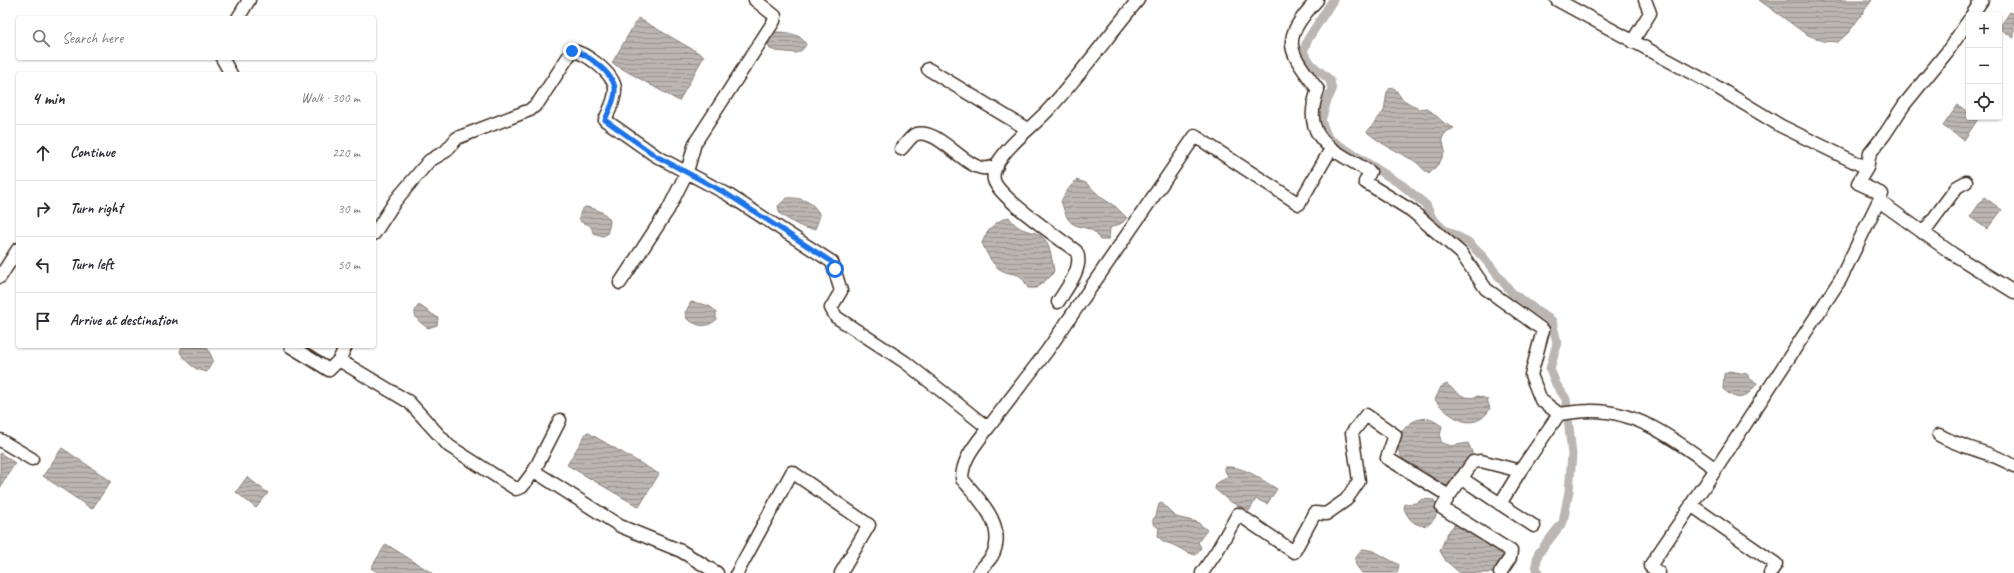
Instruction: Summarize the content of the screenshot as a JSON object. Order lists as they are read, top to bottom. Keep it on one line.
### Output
{"page":{"map_buttons":["+","−"],"search":"Search here","heading":["4 min","Walk · 300 m"],"list":[["Continue","220 m"],["Turn right","30 m"],["Turn left","50 m"],"Arrive at destination"]}}
